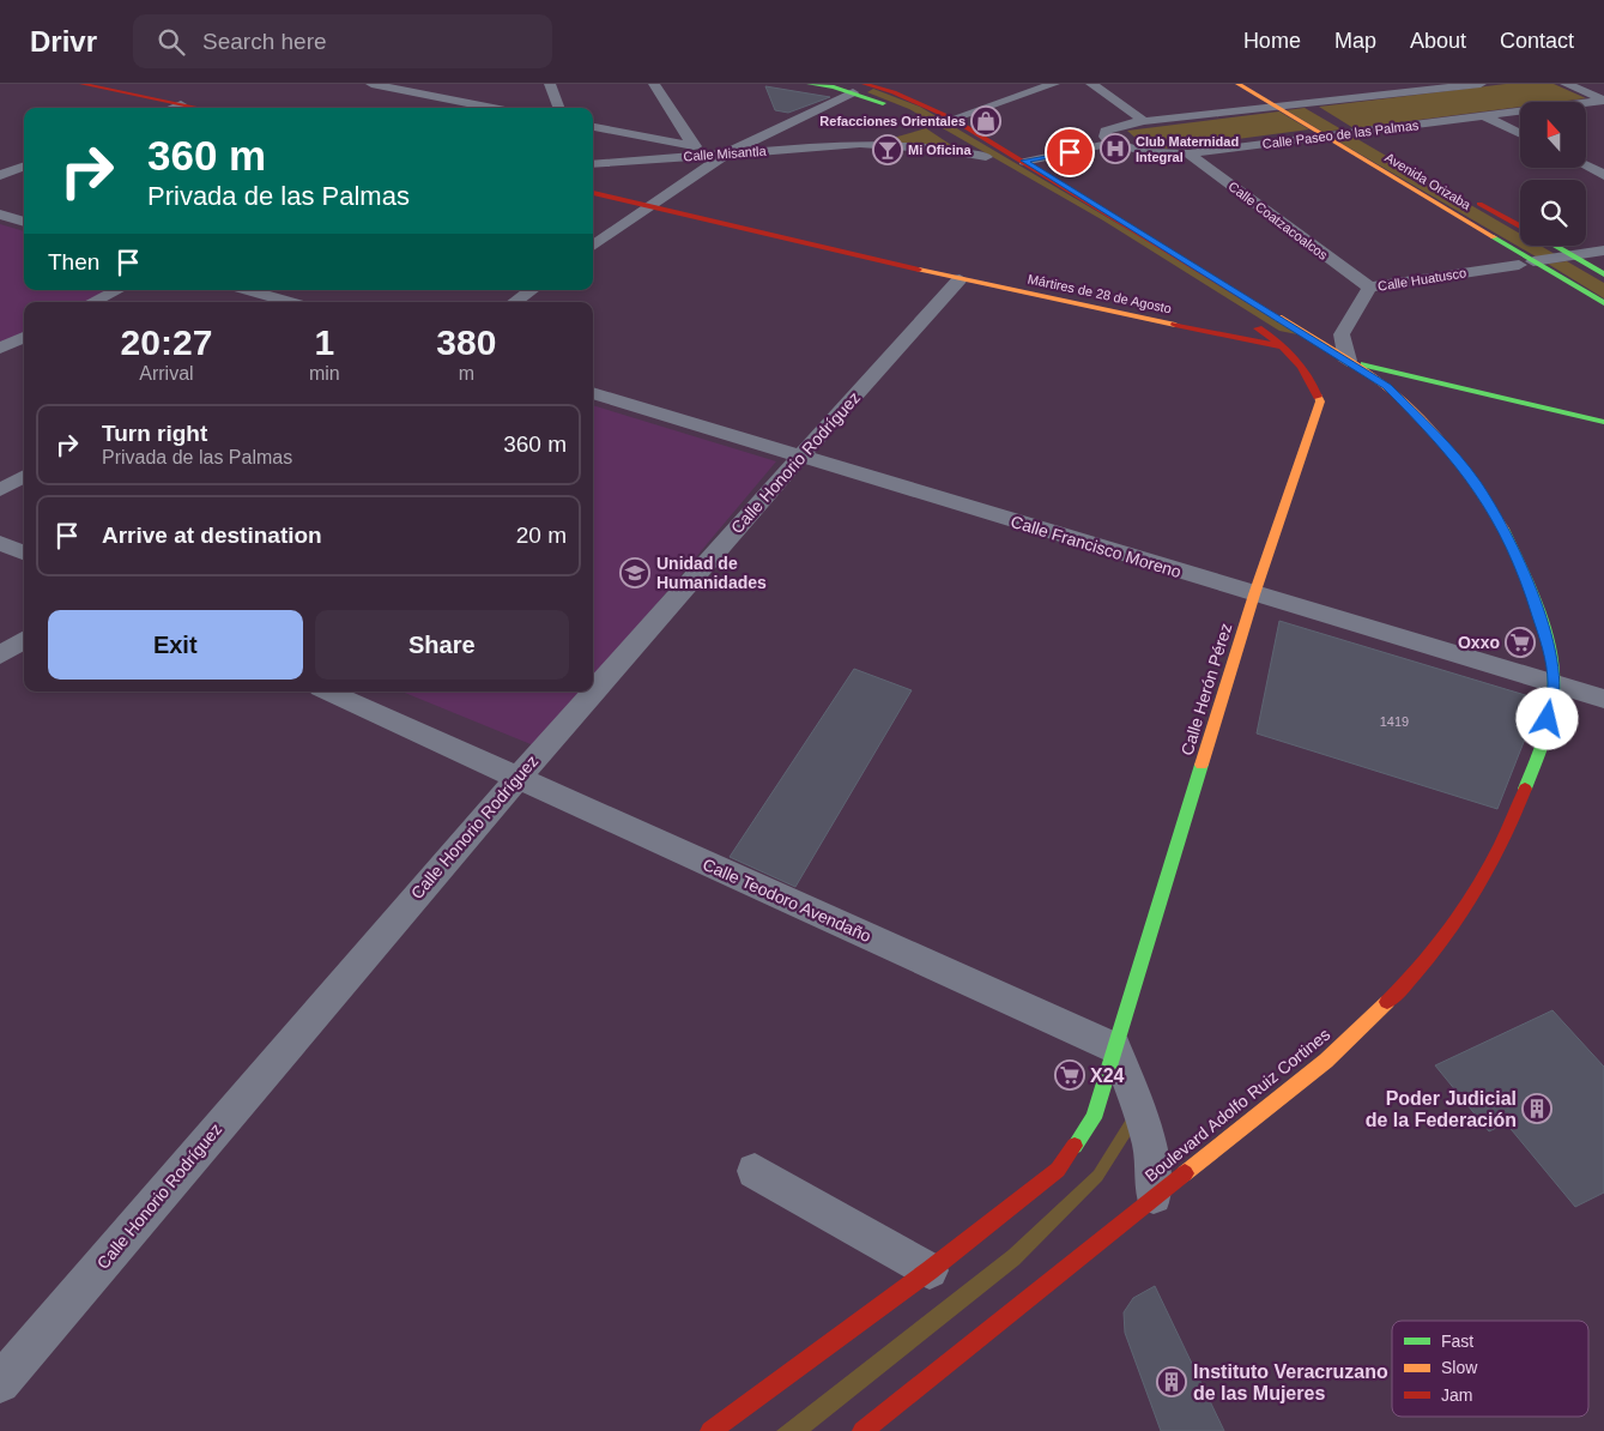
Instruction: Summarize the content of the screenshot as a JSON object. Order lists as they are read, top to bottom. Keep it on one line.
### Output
{"streets":{"main road":["Avenida Orizaba","Mártires de 28 de Agosto","Calle Herón Pérez","Boulevard Adolfo Ruiz Cortines"],"street":["Calle Paseo de las Palmas","Calle Misantla","Calle Coatzacoalcos","Calle Huatusco","Calle Honorio Rodríguez","Calle Francisco Moreno","Calle Teodoro Avendaño"]},"crossings":[["Calle Paseo de las Palmas","Avenida Orizaba"],["Calle Paseo de las Palmas","Calle Coatzacoalcos"],["Avenida Orizaba","Calle Huatusco"],["Calle Coatzacoalcos","Calle Huatusco"],["Calle Huatusco","Mártires de 28 de Agosto"],["Calle Huatusco","Boulevard Adolfo Ruiz Cortines"],["Mártires de 28 de Agosto","Calle Honorio Rodríguez"],["Mártires de 28 de Agosto","Calle Herón Pérez"],["Mártires de 28 de Agosto","Boulevard Adolfo Ruiz Cortines"],["Calle Honorio Rodríguez","Calle Francisco Moreno"],["Calle Honorio Rodríguez","Calle Teodoro Avendaño"],["Calle Francisco Moreno","Calle Herón Pérez"],["Calle Francisco Moreno","Boulevard Adolfo Ruiz Cortines"],["Calle Herón Pérez","Calle Teodoro Avendaño"]],"places":{"shop":["Refacciones Orientales"],"hospital":["Club Maternidad Integral"],"bar":["Mi Oficina"],"school or university":["Unidad de Humanidades"],"supermarket":["Oxxo","X24"],"building":["Poder Judicial de la Federación","Instituto Veracruzano de las Mujeres"]},"house_numbers":["1419"],"legend":["Fast","Slow","Jam"],"north":"top","page":{"header":"Drivr","search":"Search here","nav":["Home","Map","About","Contact"],"turn":["360 m","Privada de las Palmas"],"then":"Then","eta":["20:27","Arrival","1","min","380","m"],"list":[{"name":"Turn right","note":"Privada de las Palmas","value":"360 m"},{"name":"Arrive at destination","value":"20 m"}],"buttons":["Exit","Share"]}}
